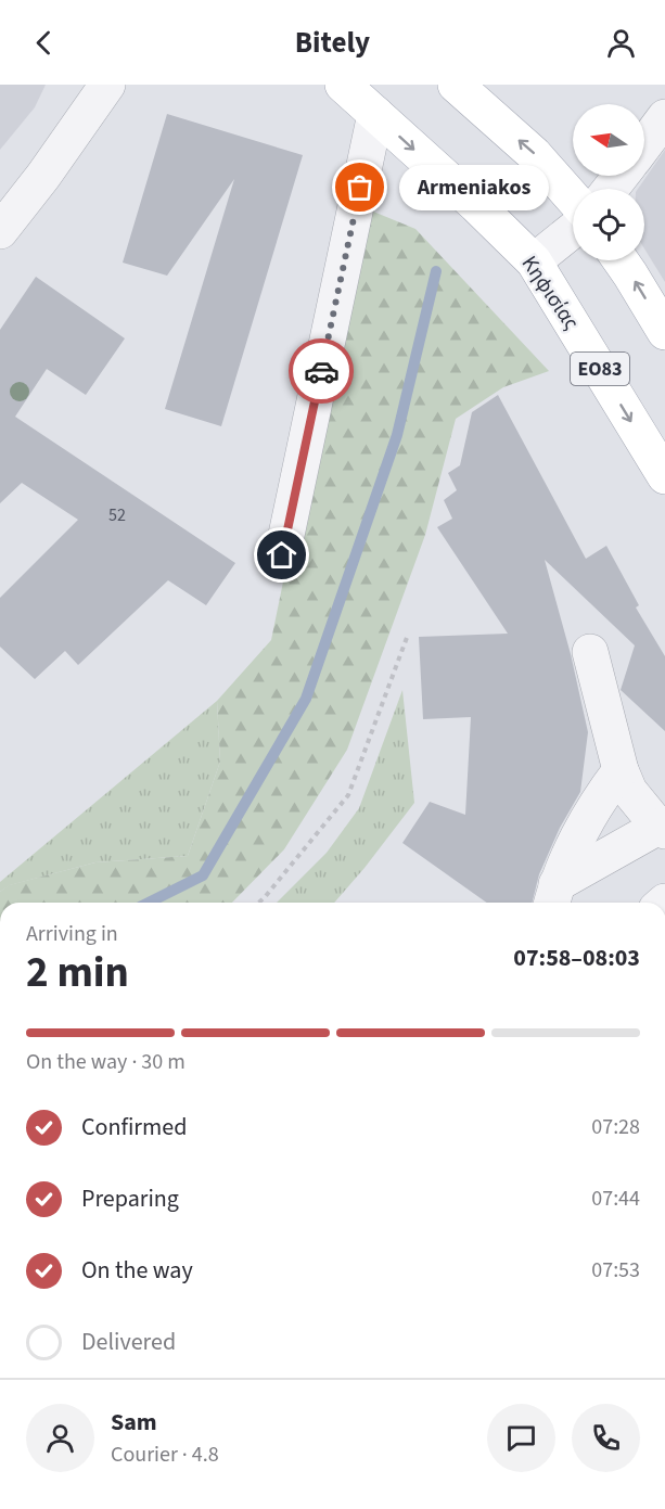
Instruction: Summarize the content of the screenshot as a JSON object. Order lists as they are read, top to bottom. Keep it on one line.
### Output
{"streets":{"main road":["Κηφισίας","ΕΟ83"]},"places":["Armeniakos"],"house_numbers":["52"],"north":"left","page":{"header":"Bitely","bubble":"Armeniakos","heading":["2 min","Arriving in","07:58–08:03"],"panel":["Sam","Courier · 4.8"],"bar":"On the way · 30 m","list":[["Confirmed","07:28"],["Preparing","07:44"],["On the way","07:53"],"Delivered"]}}
